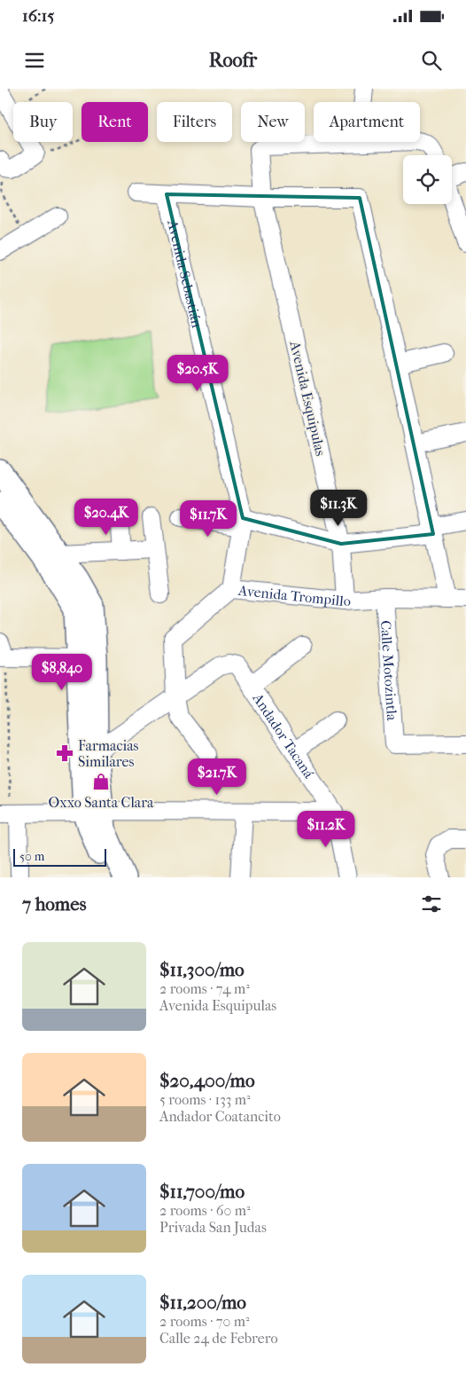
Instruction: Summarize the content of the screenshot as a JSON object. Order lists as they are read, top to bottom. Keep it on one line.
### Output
{"streets":{"street":["Avenida Sebastián","Avenida Esquipulas","Avenida Trompillo","Calle Motozintla","Andador Tacaná"]},"crossings":[["Avenida Sebastián","Avenida Trompillo"],["Avenida Esquipulas","Avenida Trompillo"],["Avenida Trompillo","Calle Motozintla"],["Avenida Trompillo","Andador Tacaná"]],"places":{"pharmacy":["Farmacias Similares"],"shop":["Oxxo Santa Clara"]},"scale_bar":"50 m","page":{"status":"16:15","header":"Roofr","chip":["Buy","Rent","Filters","New","Apartment"],"price":["$20.5K","$11.3K","$20.4K","$11.7K","$8,840","$21.7K","$11.2K"],"scale":"50 m","heading":"7 homes","list":[{"name":"$11,300/mo","note":"2 rooms · 74 m² · Avenida Esquipulas"},{"name":"$20,400/mo","note":"5 rooms · 133 m² · Andador Coatancito"},{"name":"$11,700/mo","note":"2 rooms · 60 m² · Privada San Judas"},{"name":"$11,200/mo","note":"2 rooms · 70 m² · Calle 24 de Febrero"}]}}
